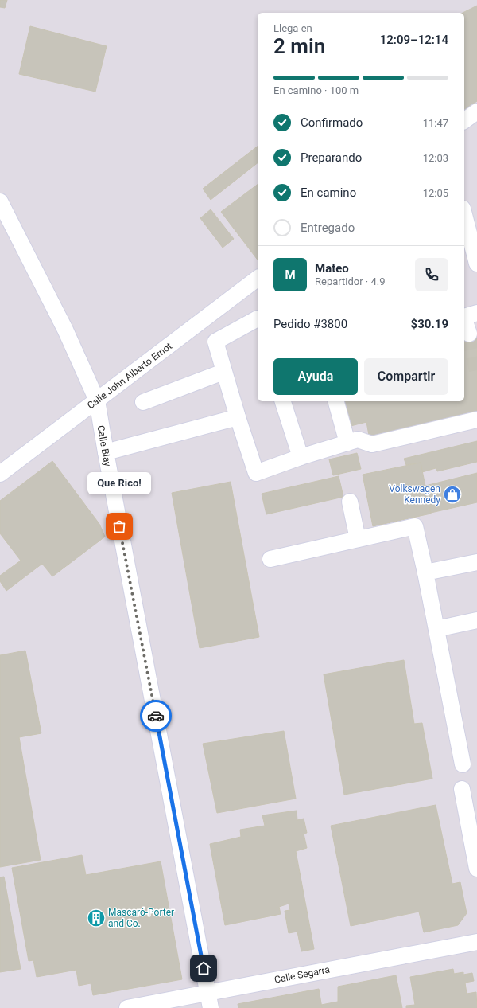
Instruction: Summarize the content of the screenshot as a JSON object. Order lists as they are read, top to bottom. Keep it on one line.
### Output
{"streets":{"street":["Calle John Alberto Ernot","Calle Blay","Calle Segarra"]},"crossings":[["Calle John Alberto Ernot","Calle Blay"],["Calle Blay","Calle Segarra"]],"places":{"shop":["Volkswagen Kennedy"],"other":["Que Rico!"],"building":["Mascaró-Porter and Co."]},"page":{"heading":["2 min","Llega en","12:09–12:14"],"panel":["Mateo","Repartidor · 4.9","Pedido #3800","$30.19"],"bar":"En camino · 100 m","list":[["Confirmado","11:47"],["Preparando","12:03"],["En camino","12:05"],"Entregado"],"round":"M","buttons":["Ayuda","Compartir"],"bubble":"Que Rico!"}}
